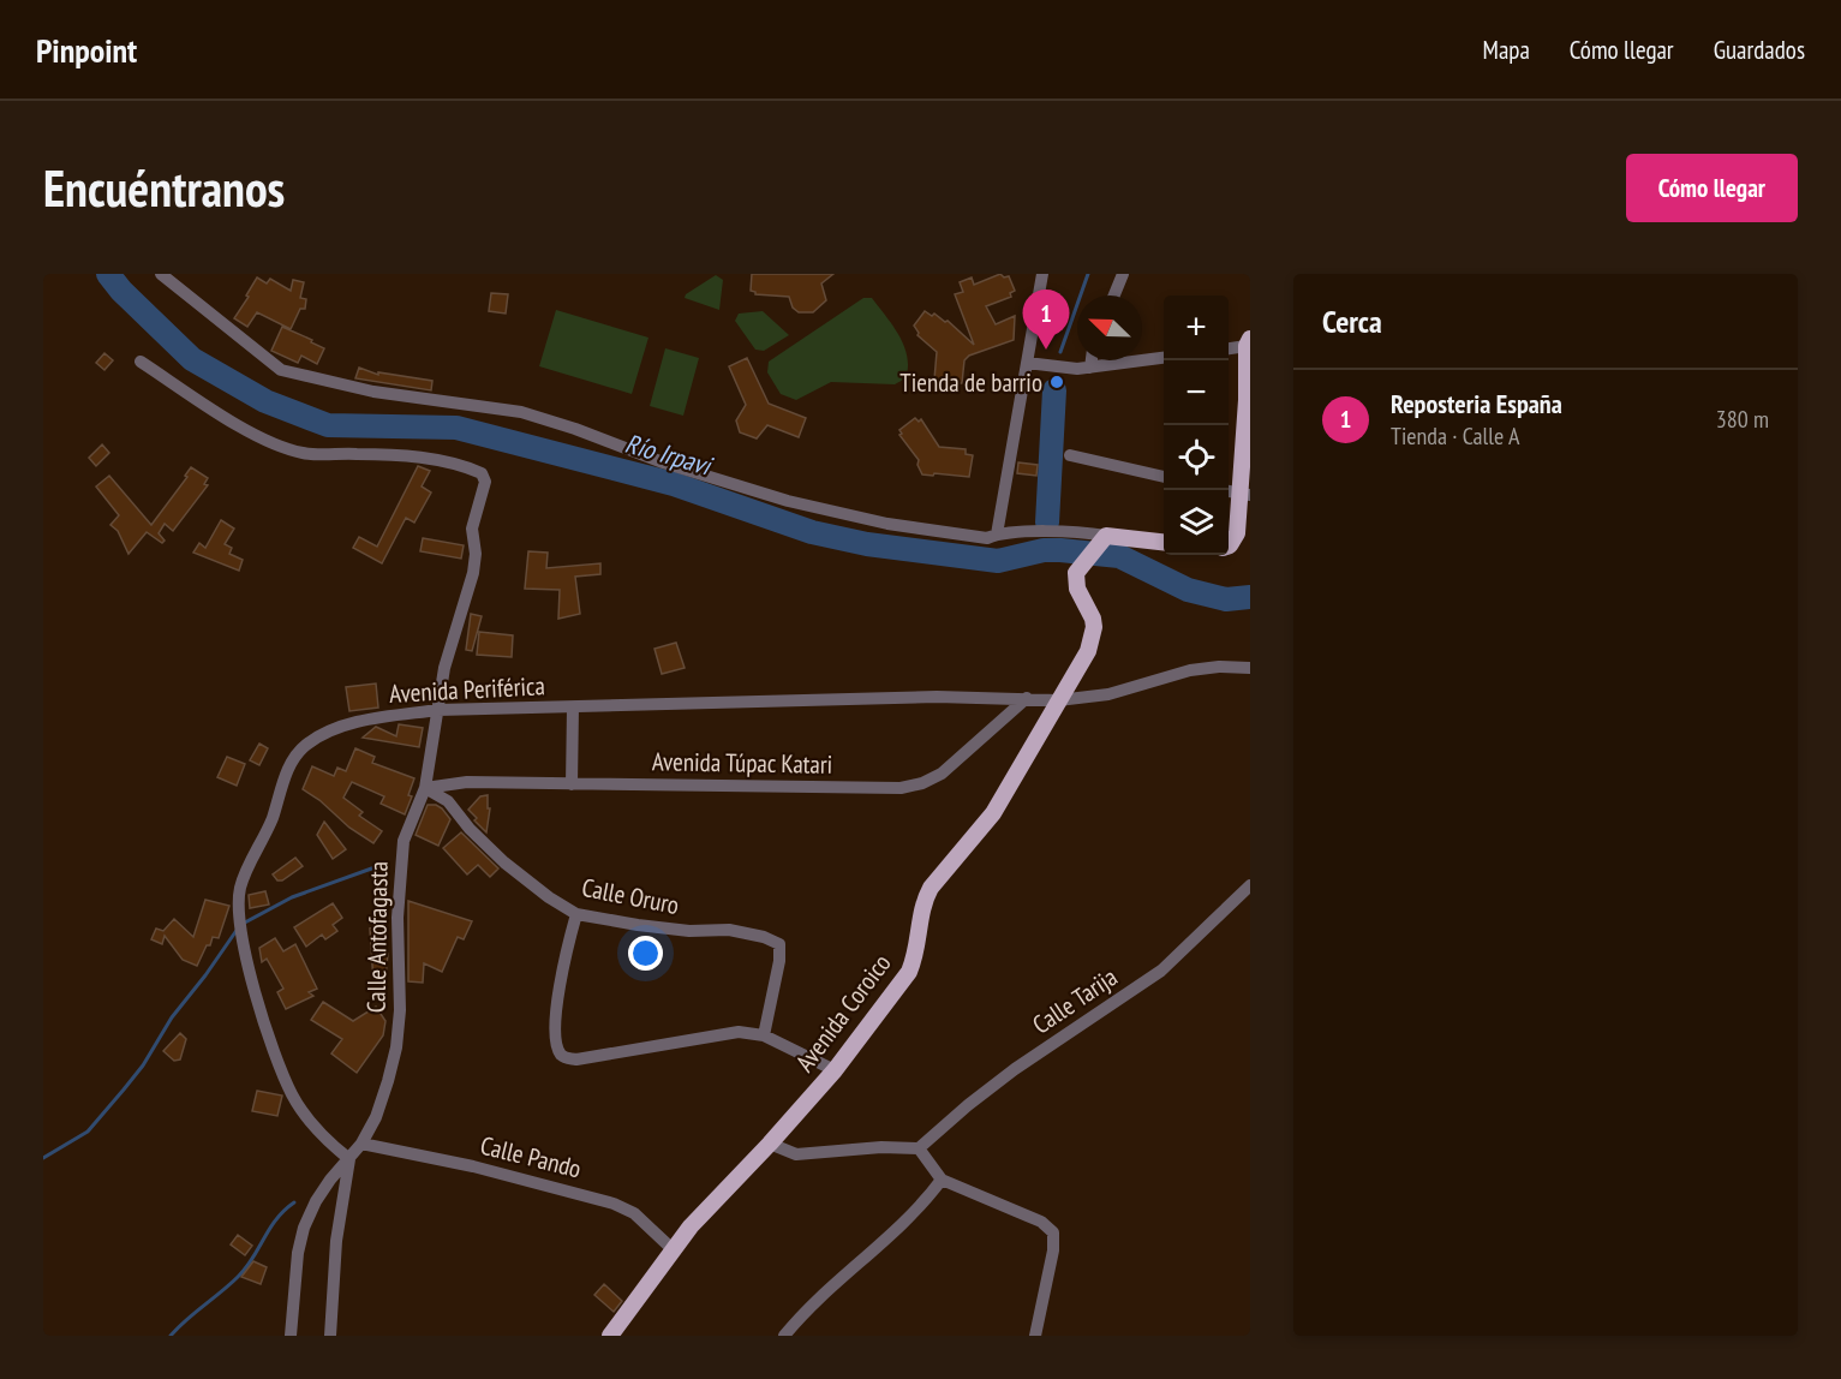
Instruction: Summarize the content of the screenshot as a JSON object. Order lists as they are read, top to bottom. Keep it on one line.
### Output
{"streets":{"main road":["Avenida Coroico"],"street":["Avenida Periférica","Avenida Túpac Katari","Calle Oruro","Calle Antofagasta","Calle Tarija","Calle Pando"]},"crossings":[["Avenida Periférica","Avenida Túpac Katari"],["Avenida Periférica","Calle Antofagasta"],["Avenida Periférica","Avenida Coroico"],["Avenida Túpac Katari","Calle Oruro"],["Avenida Túpac Katari","Calle Antofagasta"],["Calle Oruro","Calle Antofagasta"],["Calle Antofagasta","Calle Pando"],["Avenida Coroico","Calle Pando"]],"water":["Río Irpavi"],"places":["Tienda de barrio"],"north":"top left","page":{"header":"Pinpoint","nav":["Mapa","Cómo llegar","Guardados"],"buttons":"Cómo llegar","title":"Encuéntranos","heading":"Cerca","pins":"1","map_buttons":["+","−"],"list":[{"mark":"1","name":"Reposteria España","note":"Tienda · Calle A","value":"380 m"}]}}
